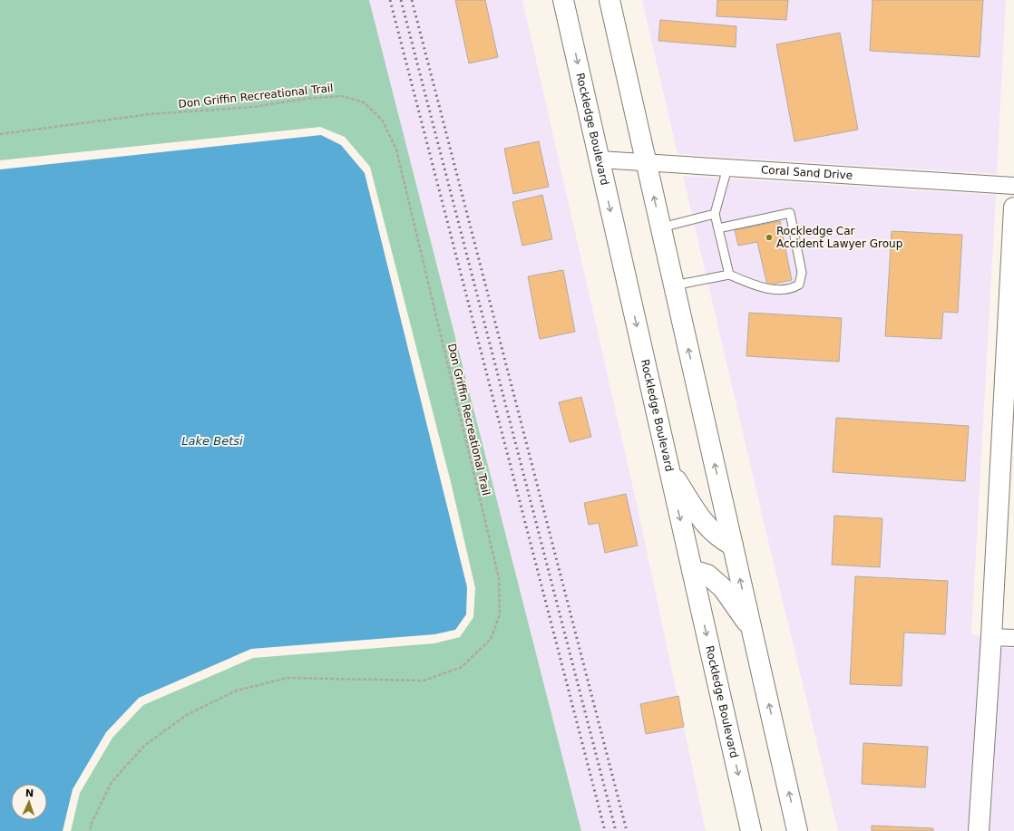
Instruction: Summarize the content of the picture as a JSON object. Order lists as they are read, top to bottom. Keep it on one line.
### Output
{"streets":{"main road":["Rockledge Boulevard"],"street":["Coral Sand Drive"],"path":["Don Griffin Recreational Trail"]},"crossings":[["Rockledge Boulevard","Coral Sand Drive"]],"water":["Lake Betsi"],"places":["Rockledge Car Accident Lawyer Group"],"north":"top"}
